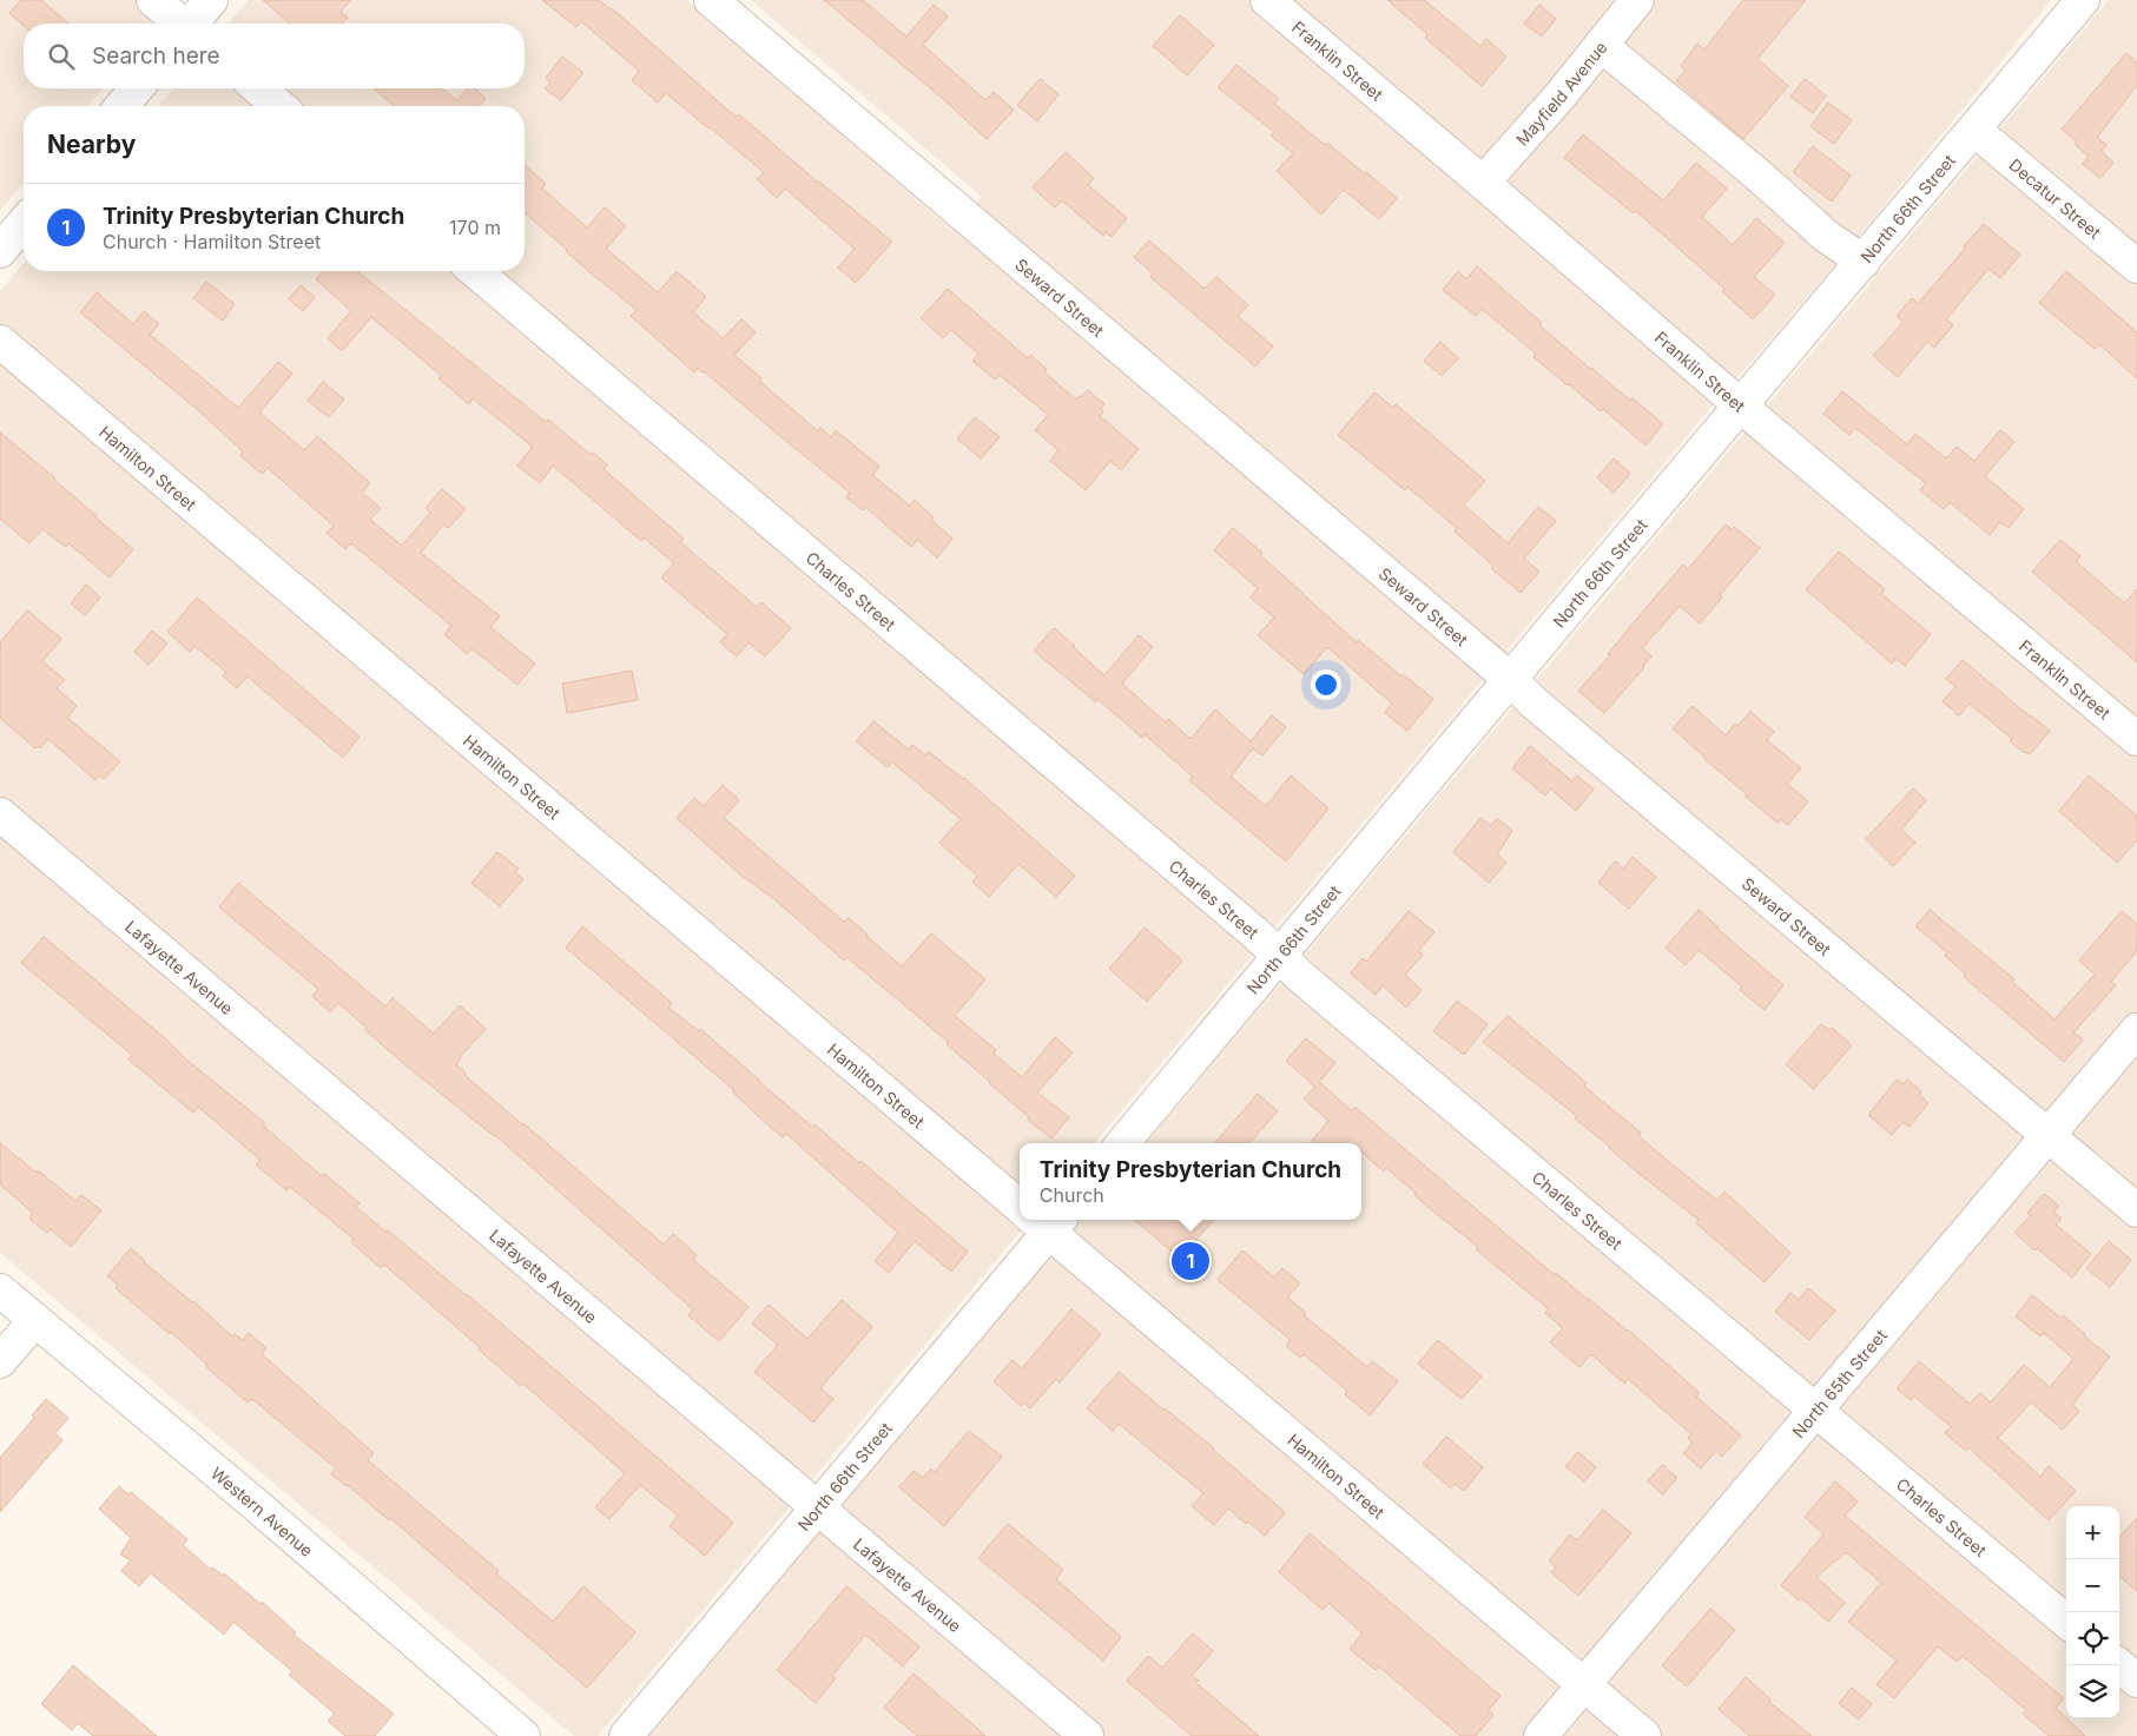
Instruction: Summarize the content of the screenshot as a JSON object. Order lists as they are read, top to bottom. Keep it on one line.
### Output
{"streets":{"street":["Franklin Street","Mayfield Avenue","Decatur Street","North 66th Street","Seward Street","Hamilton Street","Charles Street","Lafayette Avenue","North 65th Street","Western Avenue"]},"crossings":[["Franklin Street","Mayfield Avenue"],["Franklin Street","North 66th Street"],["Decatur Street","North 66th Street"],["North 66th Street","Seward Street"],["North 66th Street","Hamilton Street"],["North 66th Street","Charles Street"],["North 66th Street","Lafayette Avenue"],["Seward Street","North 65th Street"],["Hamilton Street","North 65th Street"],["Charles Street","North 65th Street"]],"page":{"search":"Search here","heading":"Nearby","list":[{"mark":"1","name":"Trinity Presbyterian Church","note":"Church · Hamilton Street","value":"170 m"}],"popup":["Trinity Presbyterian Church","Church"],"pins":"1","map_buttons":["+","−"]}}
